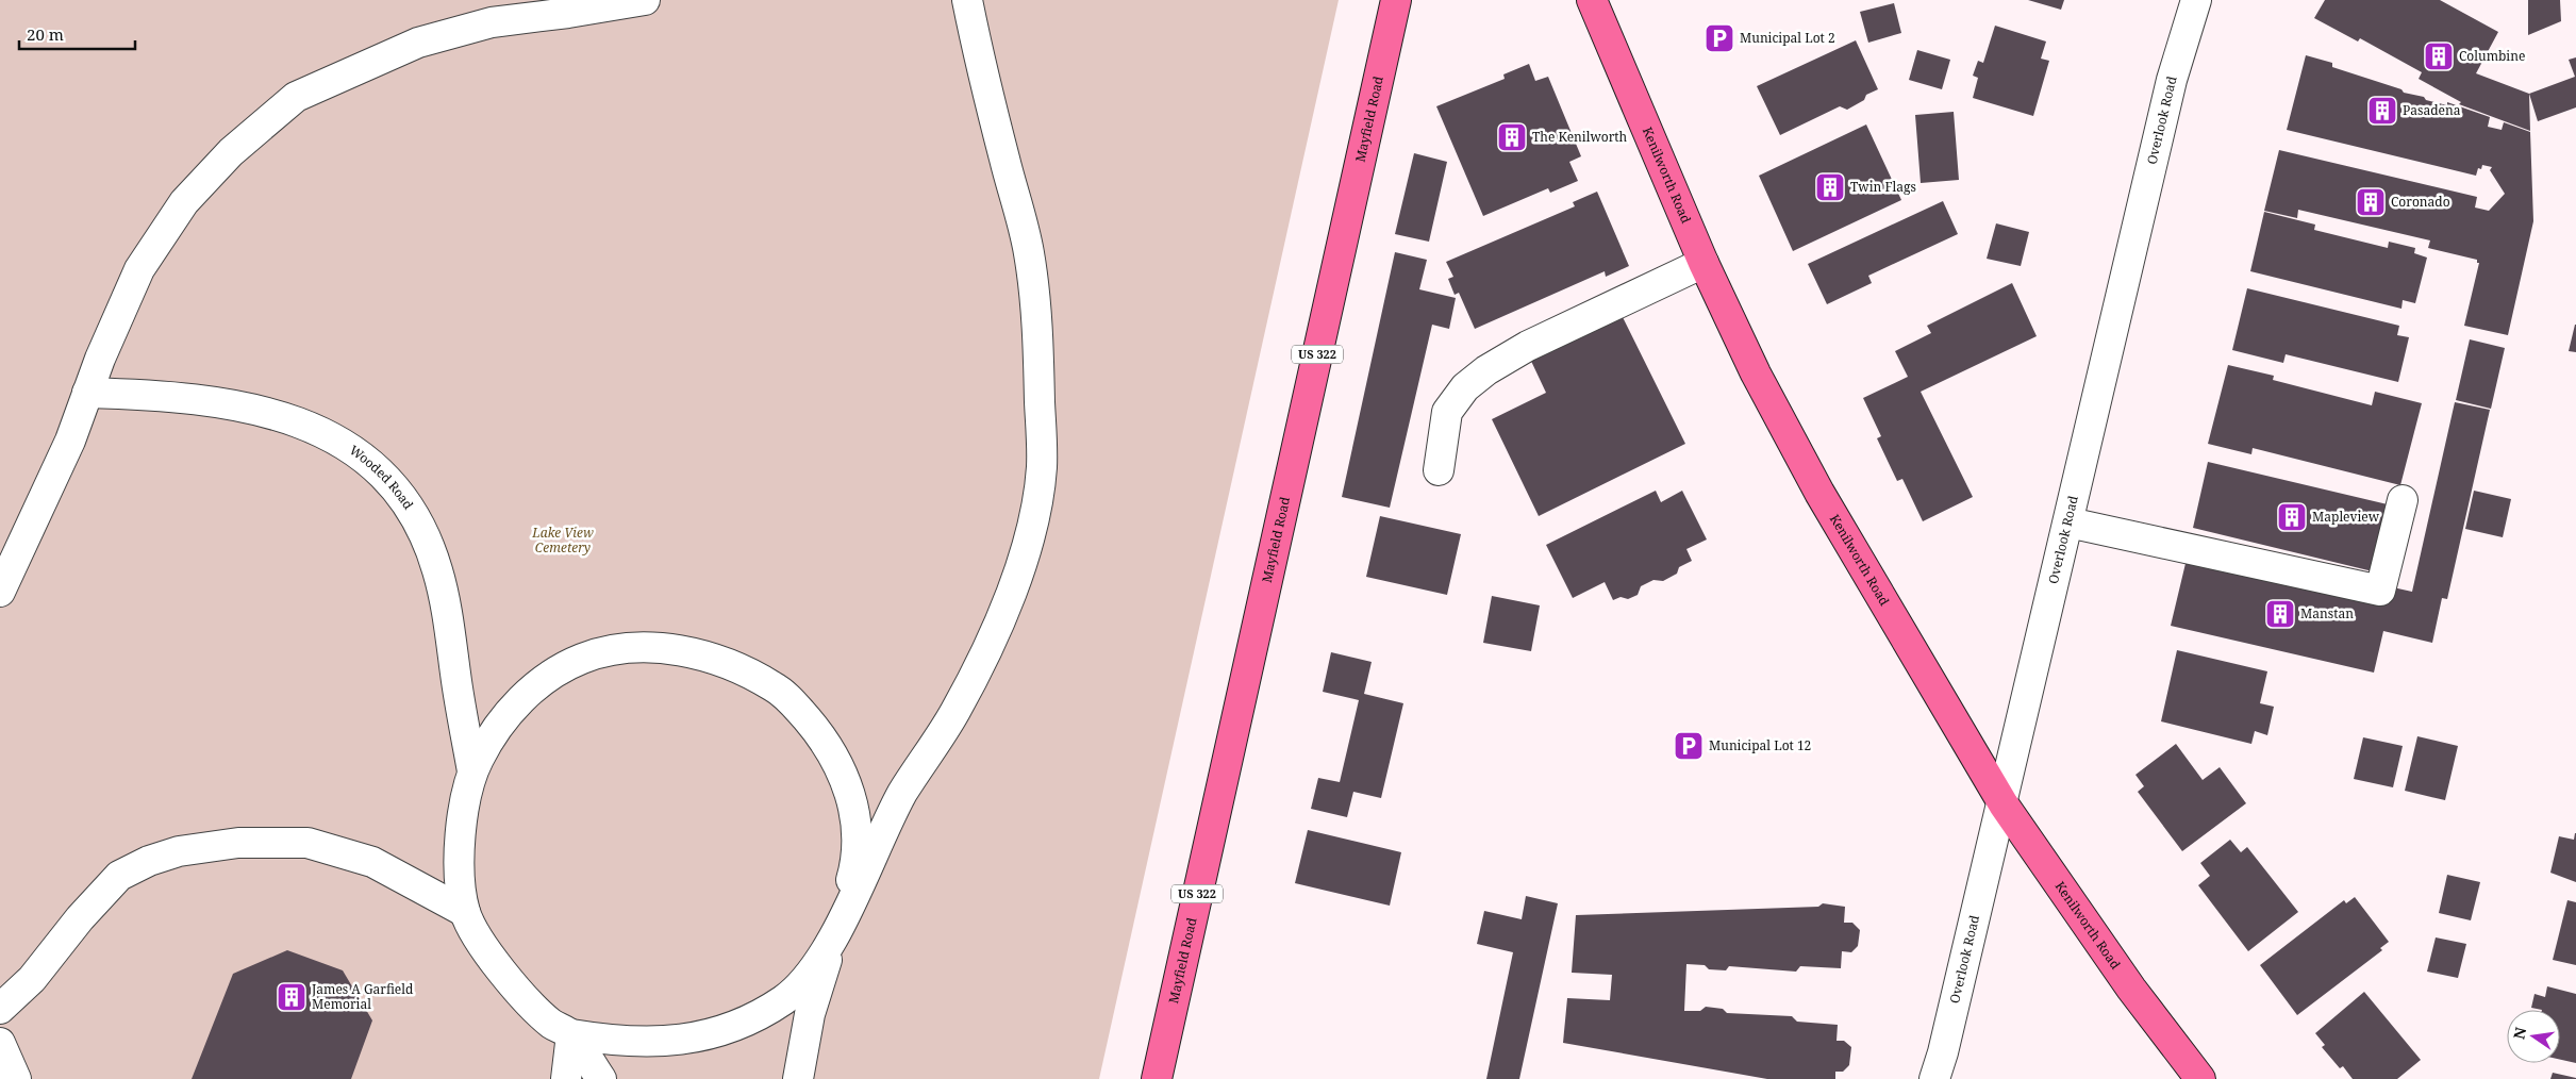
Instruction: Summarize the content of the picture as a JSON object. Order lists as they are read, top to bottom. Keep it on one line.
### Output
{"streets":{"main road":["Mayfield Road","Kenilworth Road","US 322"],"street":["Overlook Road","Wooded Road"]},"crossings":[["Overlook Road","Kenilworth Road"]],"parks":["Lake View Cemetery"],"places":{"parking":["Municipal Lot 2","Municipal Lot 12"],"building":["Columbine","Pasadena","The Kenilworth","Twin Flags","Coronado","Mapleview","Manstan","James A Garfield Memorial"]},"scale_bar":"20 m","north":"left"}
